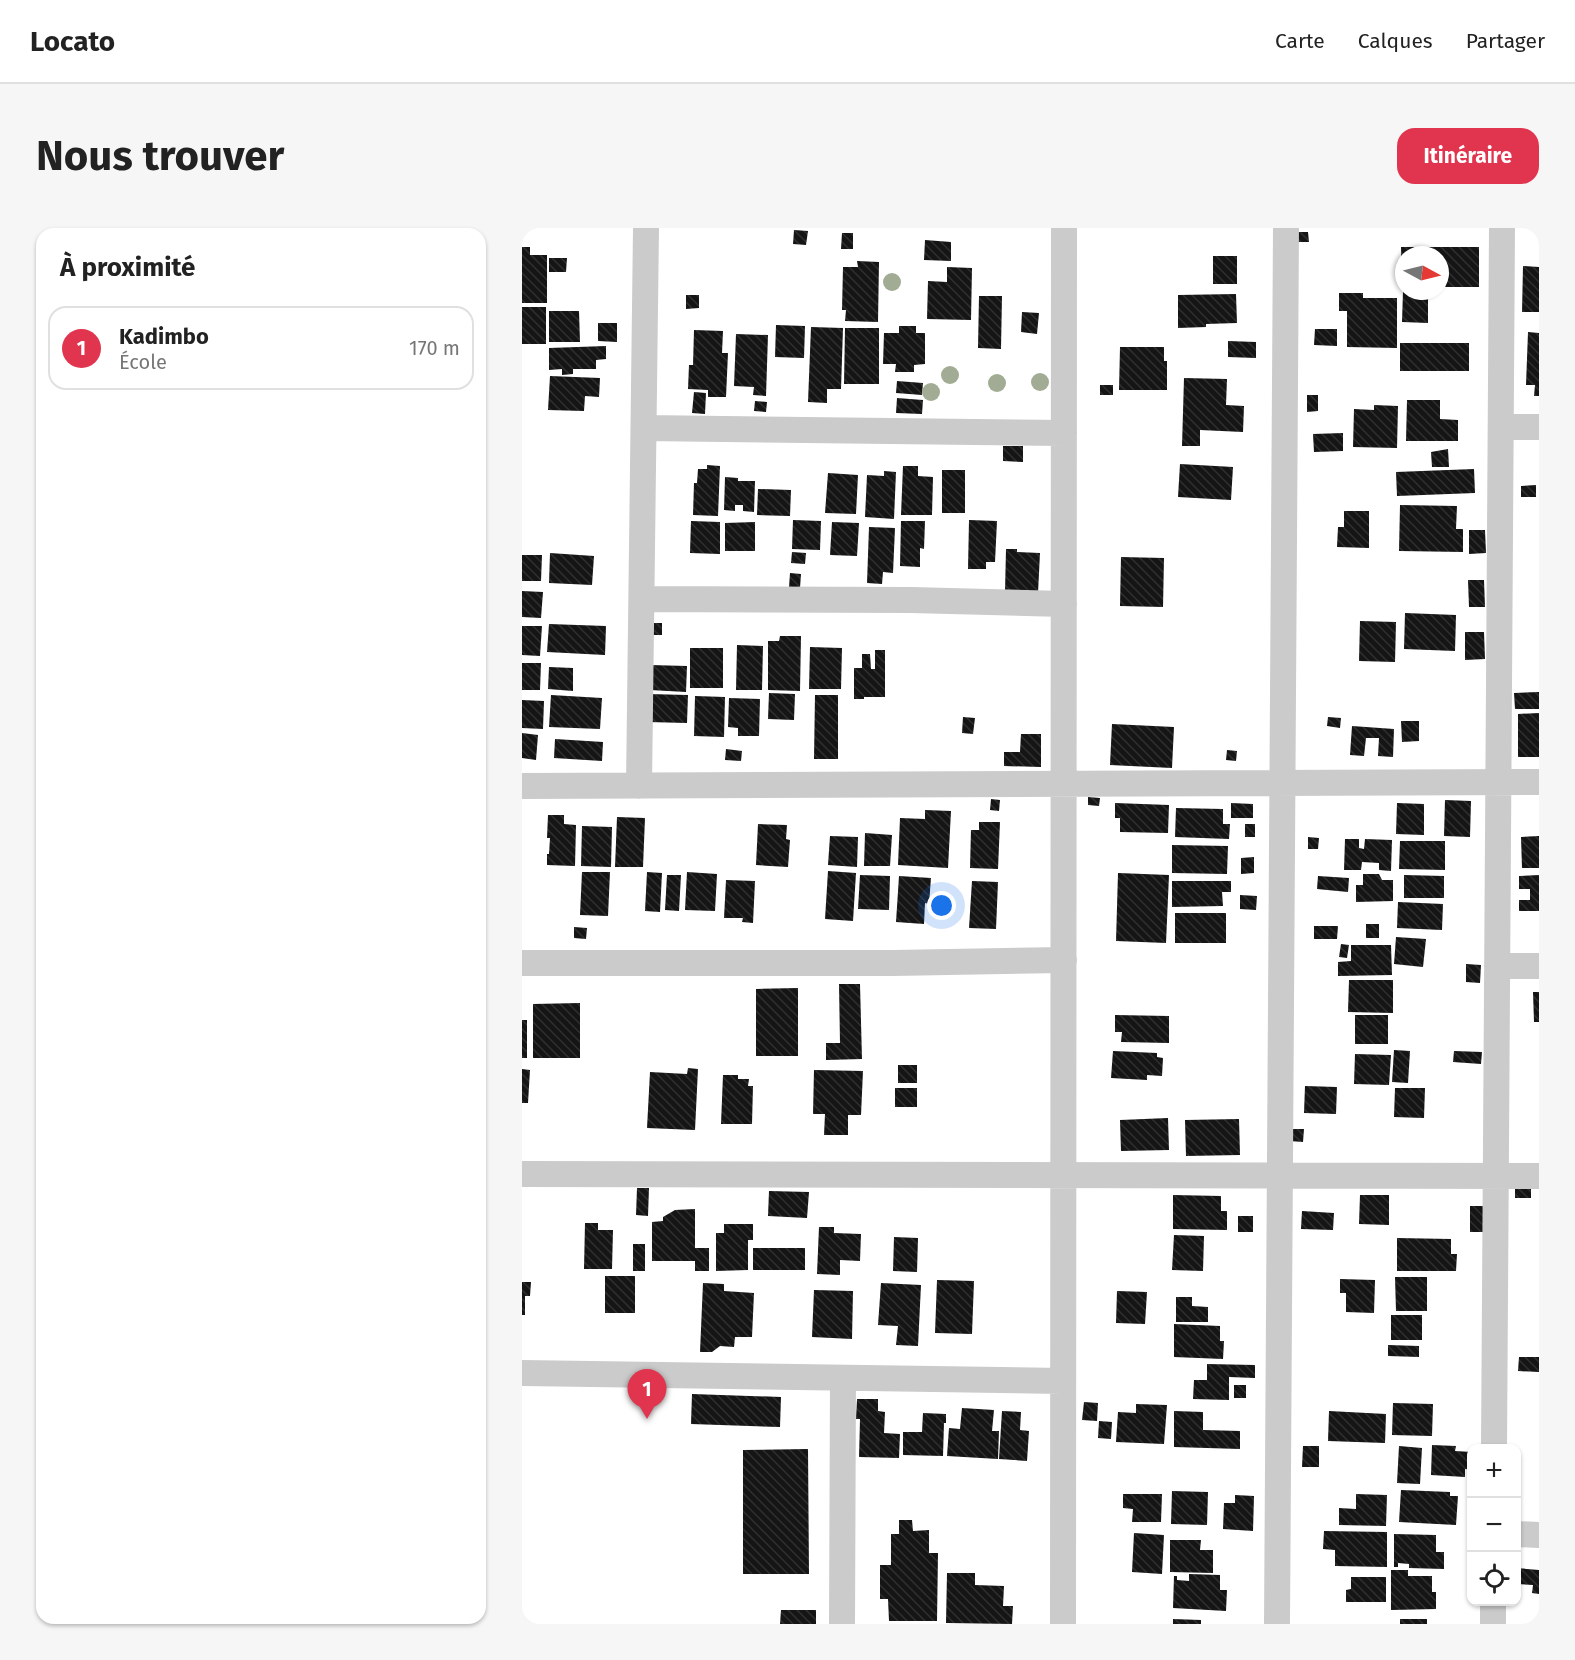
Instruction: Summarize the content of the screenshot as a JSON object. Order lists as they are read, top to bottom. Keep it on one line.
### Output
{"north":"right","page":{"header":"Locato","nav":["Carte","Calques","Partager"],"buttons":"Itinéraire","title":"Nous trouver","heading":"À proximité","list":[{"mark":"1","name":"Kadimbo","note":"École","value":"170 m"}],"pins":"1","map_buttons":["+","−"]}}
